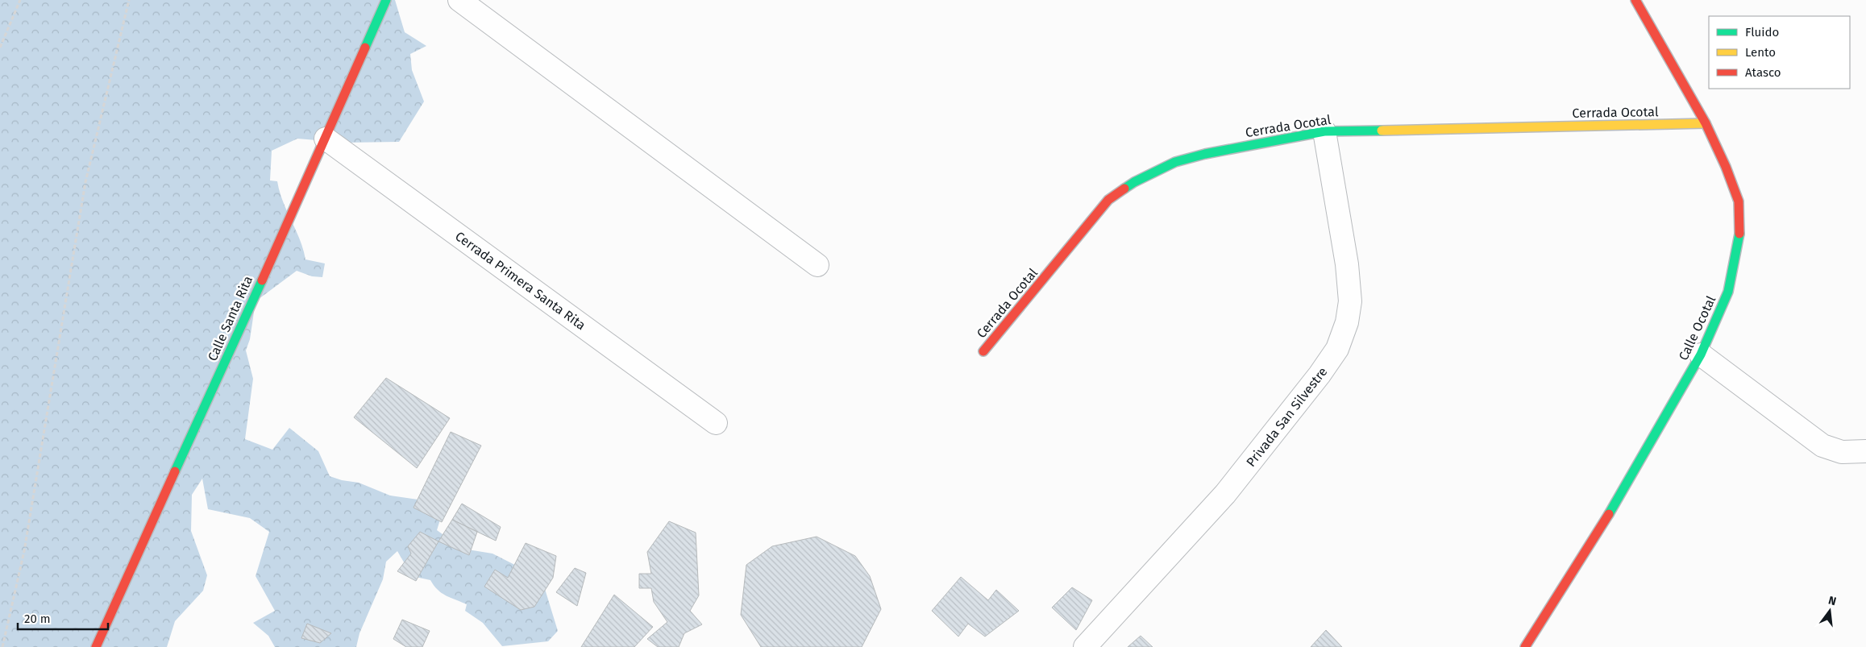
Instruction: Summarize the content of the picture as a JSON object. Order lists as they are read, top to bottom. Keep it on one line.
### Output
{"streets":{"street":["Cerrada Ocotal","Cerrada Primera Santa Rita","Calle Santa Rita","Calle Ocotal","Privada San Silvestre"]},"crossings":[["Cerrada Ocotal","Calle Ocotal"],["Cerrada Ocotal","Privada San Silvestre"],["Cerrada Primera Santa Rita","Calle Santa Rita"]],"legend":["Fluido","Lento","Atasco"],"scale_bar":"20 m","north":"top"}
